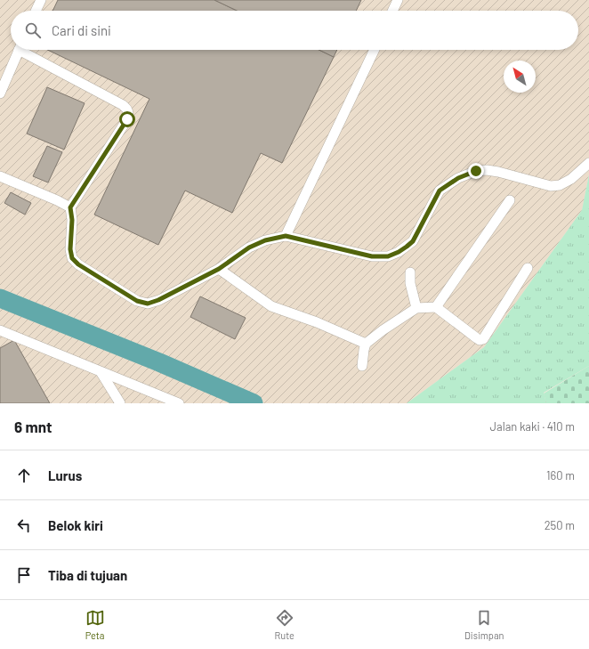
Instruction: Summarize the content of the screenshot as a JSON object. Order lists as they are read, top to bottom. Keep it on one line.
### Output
{"north":"top left","page":{"search":"Cari di sini","heading":["6 mnt","Jalan kaki · 410 m"],"list":[["Lurus","160 m"],["Belok kiri","250 m"],"Tiba di tujuan"],"nav":["Peta","Rute","Disimpan"]}}
